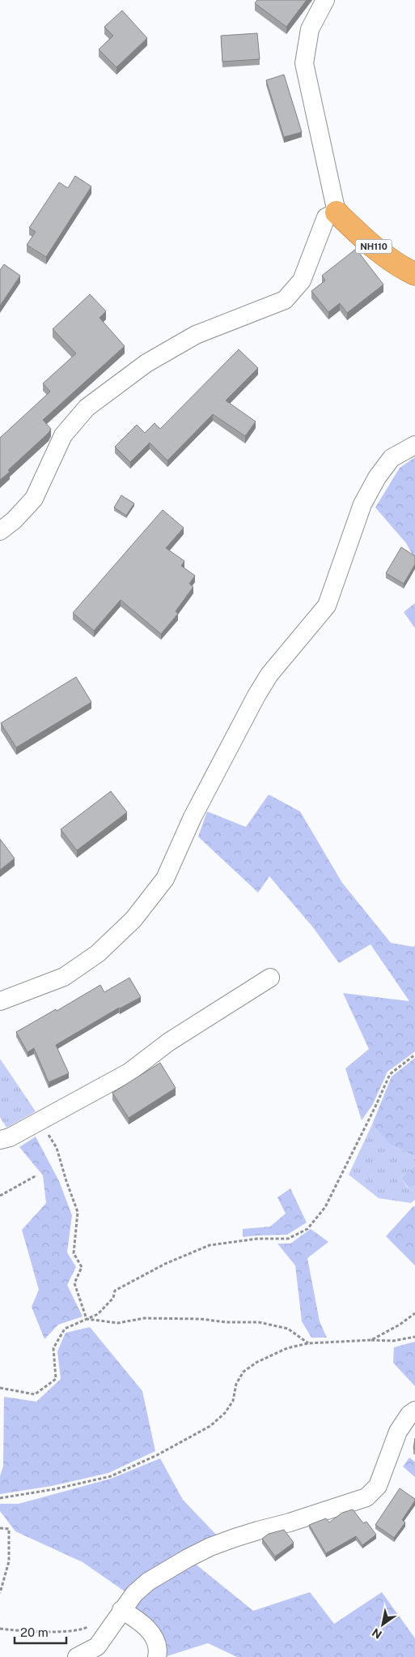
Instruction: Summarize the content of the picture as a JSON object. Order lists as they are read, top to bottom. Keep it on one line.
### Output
{"streets":{"highway":["NH110"]},"scale_bar":"20 m","north":"bottom left"}
